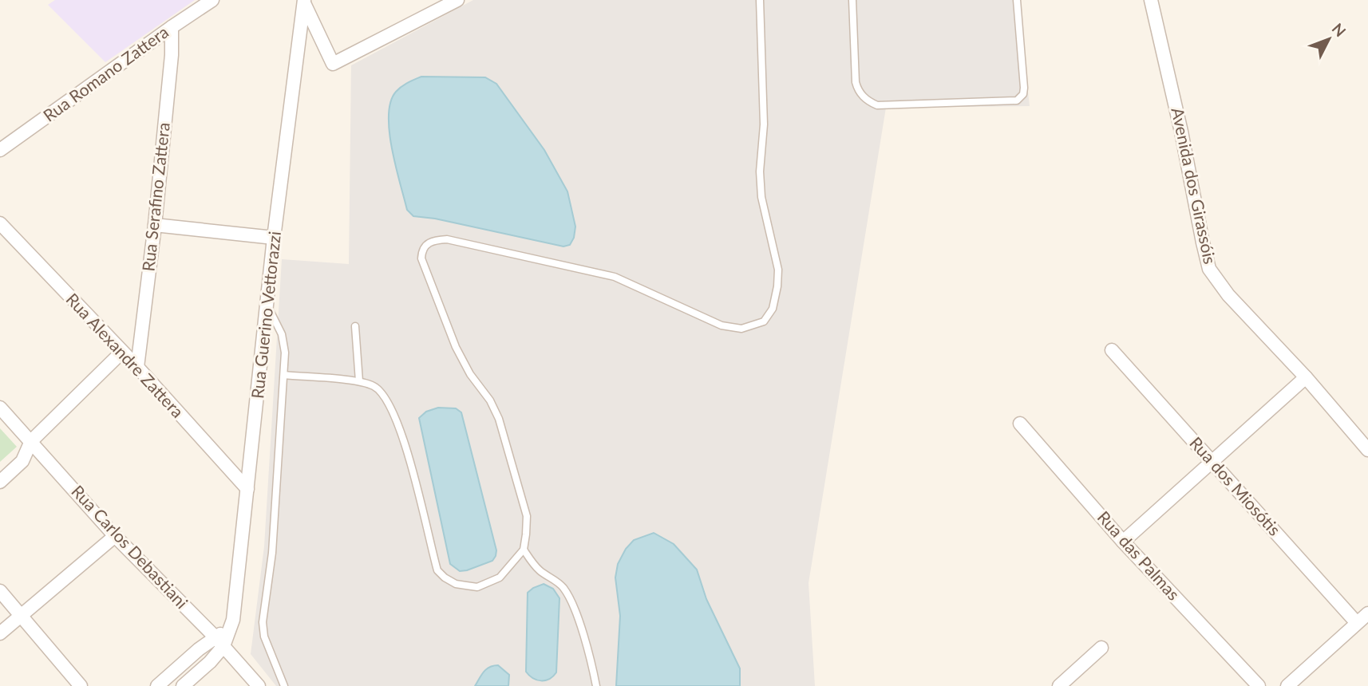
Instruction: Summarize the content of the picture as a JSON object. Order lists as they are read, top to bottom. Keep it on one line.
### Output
{"streets":{"street":["Rua Romano Zattera","Avenida dos Girassóis","Rua Serafino Zattera","Rua Guerino Vettorazzi","Rua Alexandre Zattera","Rua dos Miosótis","Rua Carlos Debastiani","Rua das Palmas"]},"crossings":[["Rua Romano Zattera","Rua Serafino Zattera"],["Rua Serafino Zattera","Rua Alexandre Zattera"],["Rua Guerino Vettorazzi","Rua Alexandre Zattera"],["Rua Guerino Vettorazzi","Rua Carlos Debastiani"]],"north":"top right"}
